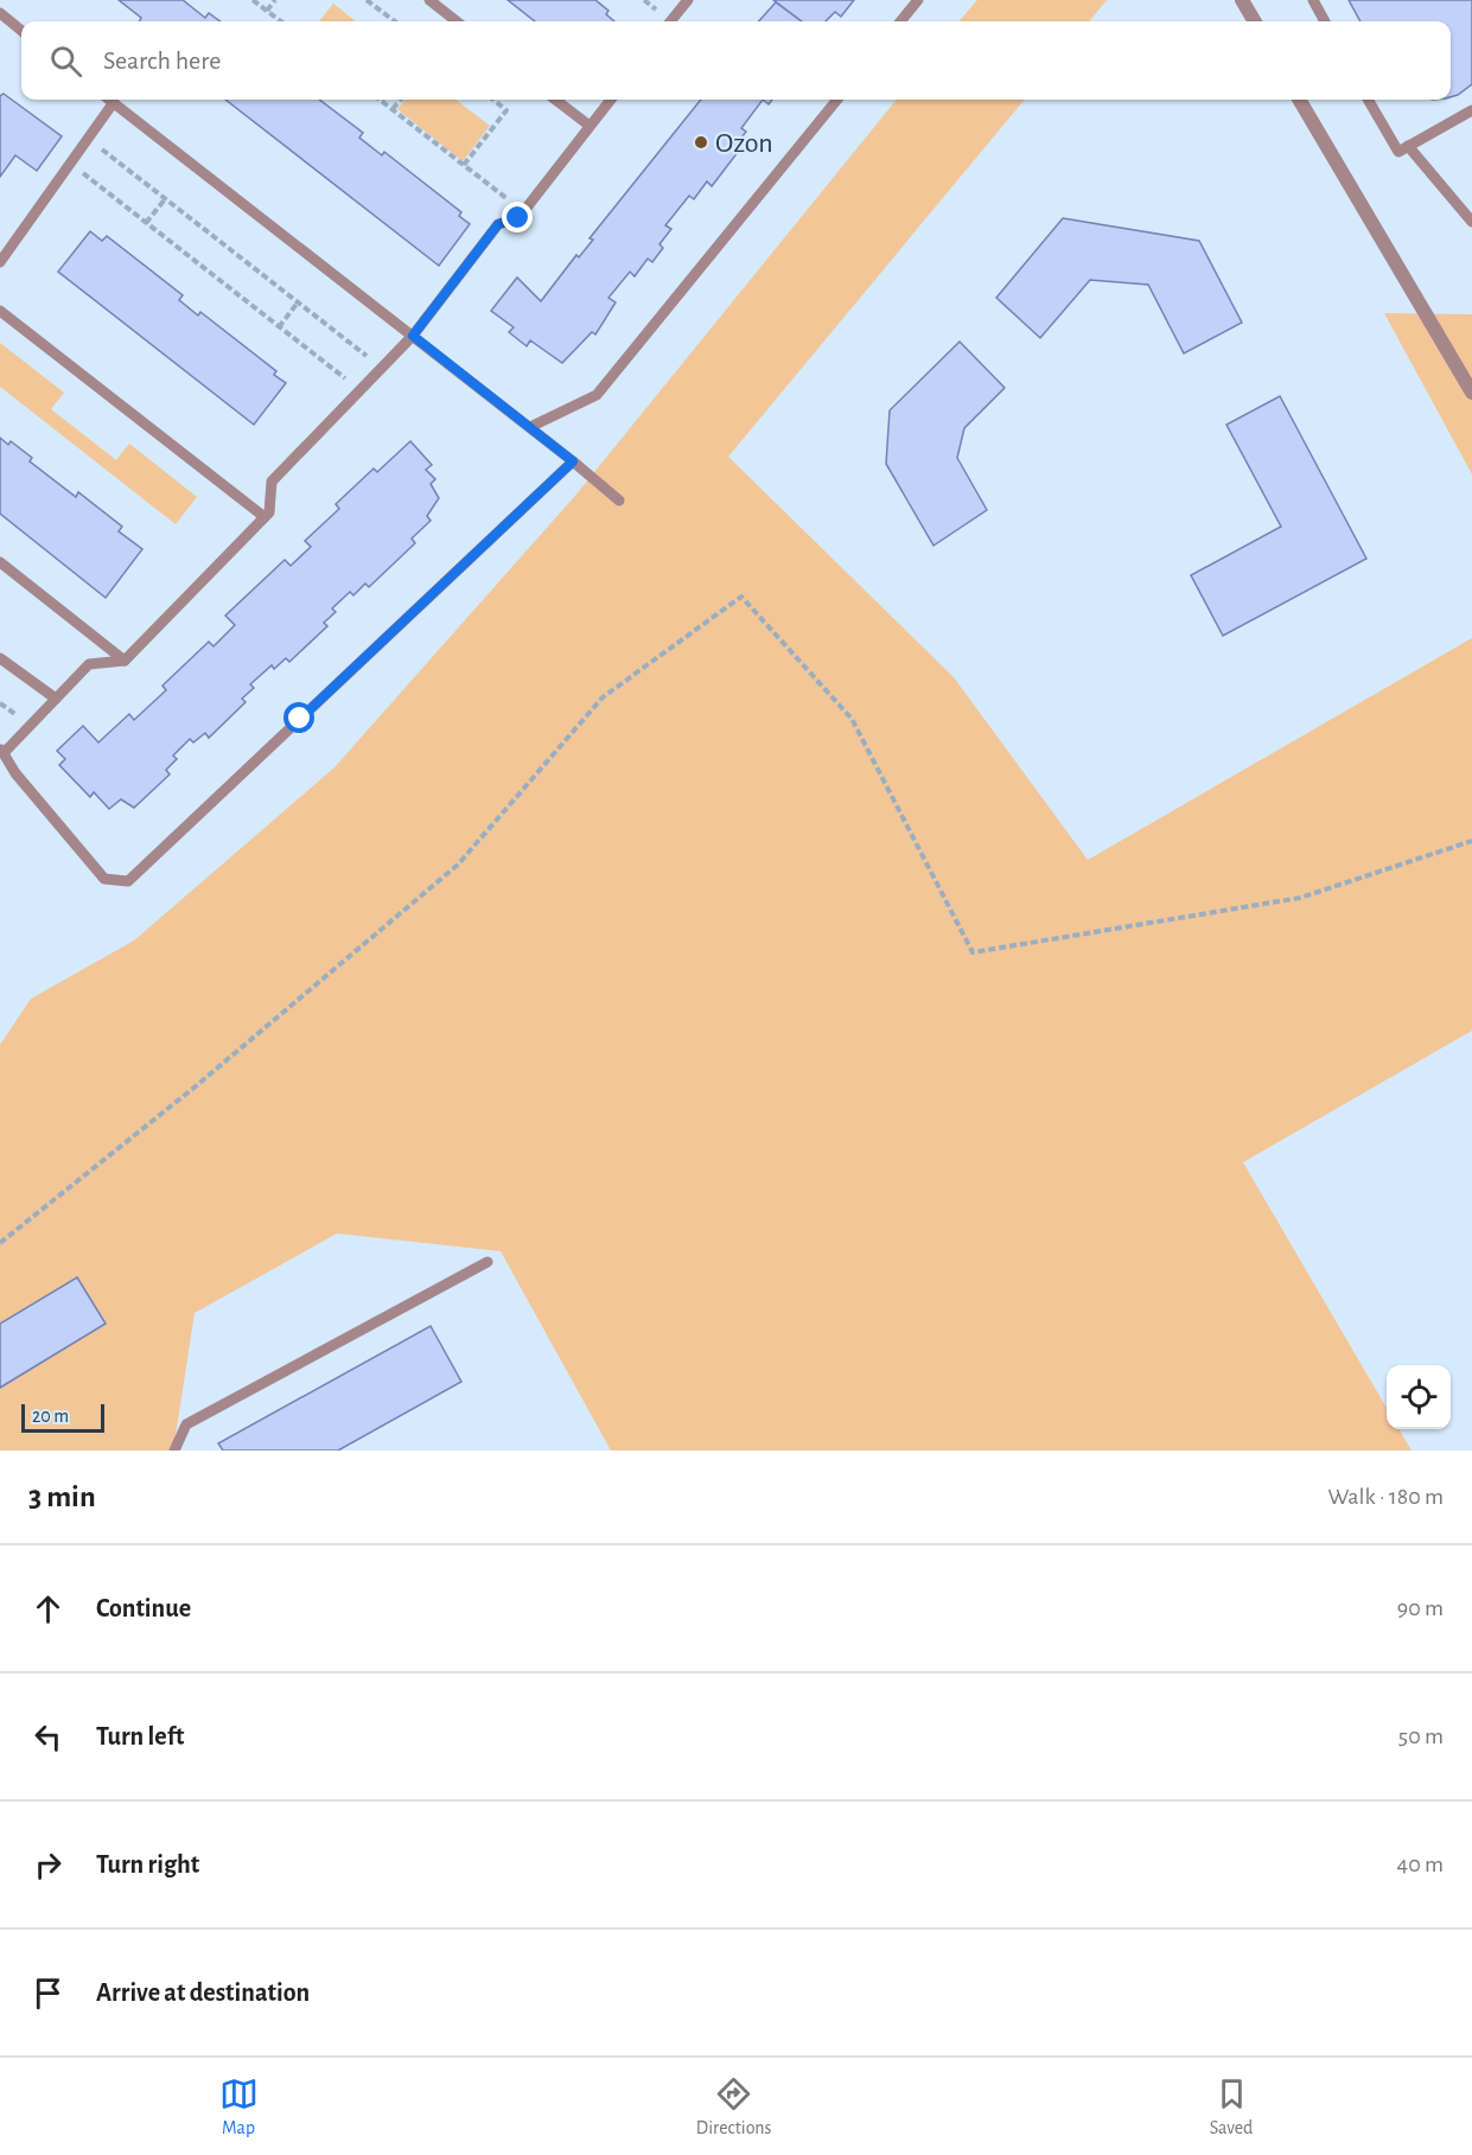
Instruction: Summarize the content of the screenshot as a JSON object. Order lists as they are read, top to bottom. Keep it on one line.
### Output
{"places":["Ozon"],"scale_bar":"20 m","page":{"search":"Search here","scale":"20 m","heading":["3 min","Walk · 180 m"],"list":[["Continue","90 m"],["Turn left","50 m"],["Turn right","40 m"],"Arrive at destination"],"nav":["Map","Directions","Saved"]}}
